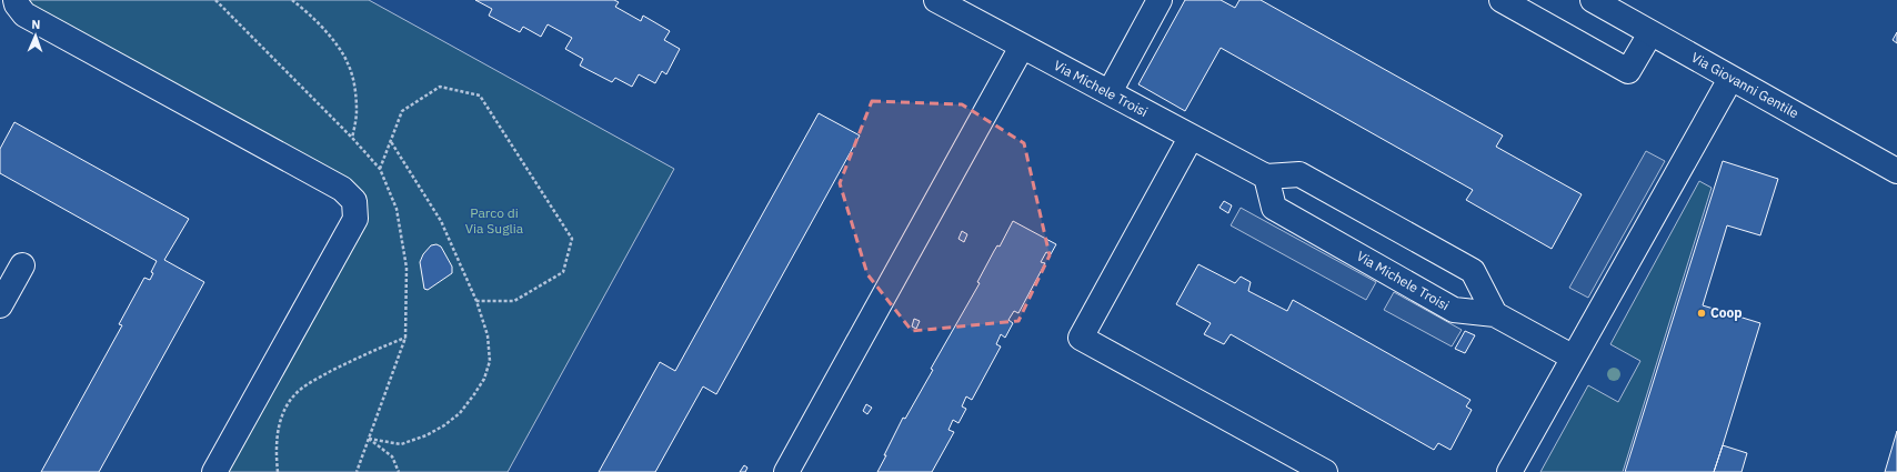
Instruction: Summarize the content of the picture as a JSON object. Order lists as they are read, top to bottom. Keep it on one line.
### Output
{"streets":{"street":["Via Giovanni Gentile","Via Michele Troisi"]},"parks":["Parco di Via Suglia"],"places":["Coop"],"north":"top"}
